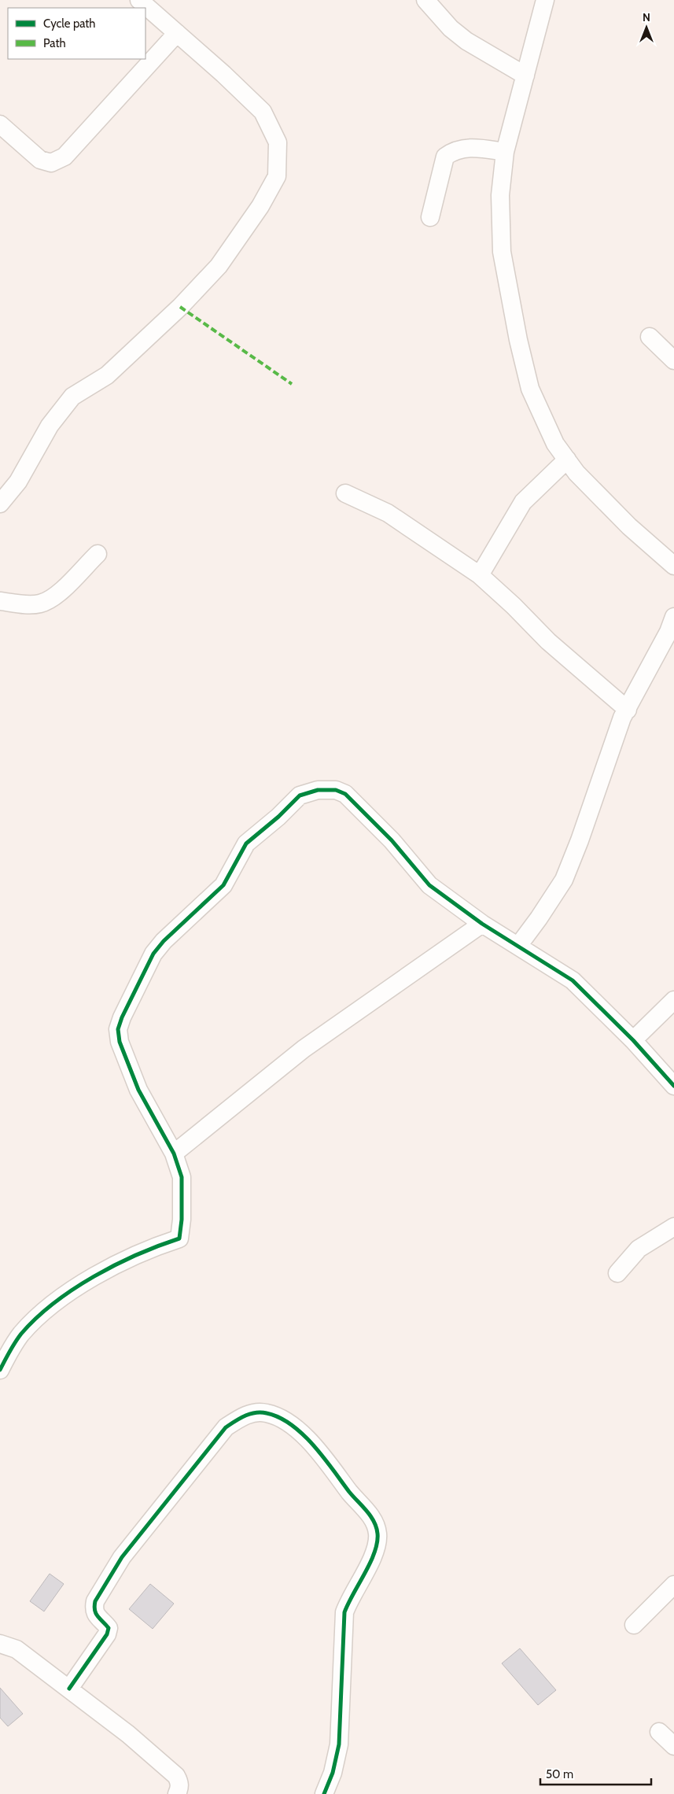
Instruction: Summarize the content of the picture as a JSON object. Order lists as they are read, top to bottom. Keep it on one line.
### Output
{"legend":["Cycle path","Path"],"scale_bar":"50 m","north":"top"}
